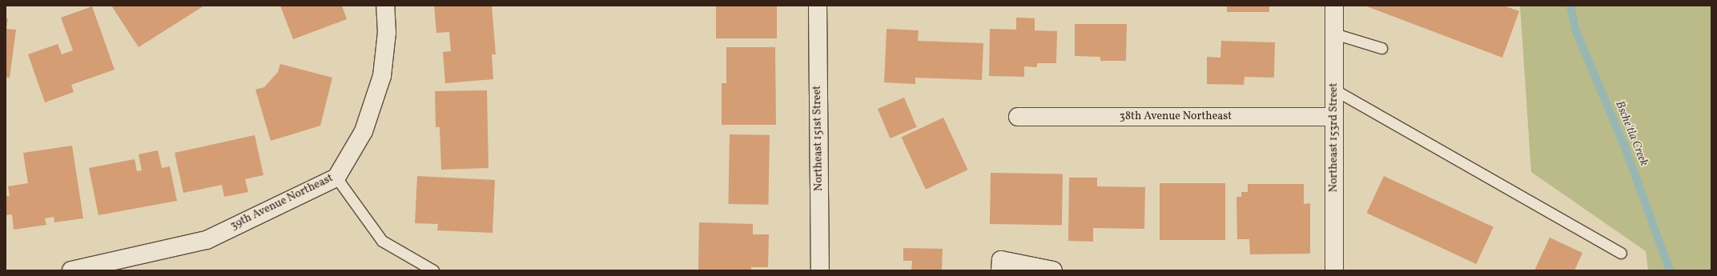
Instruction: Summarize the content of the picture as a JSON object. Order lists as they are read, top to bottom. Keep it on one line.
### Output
{"streets":{"street":["38th Avenue Northeast","Northeast 153rd Street","Northeast 151st Street","39th Avenue Northeast"]},"crossings":[["38th Avenue Northeast","Northeast 153rd Street"]],"water":["Bsche'tla Creek"]}
